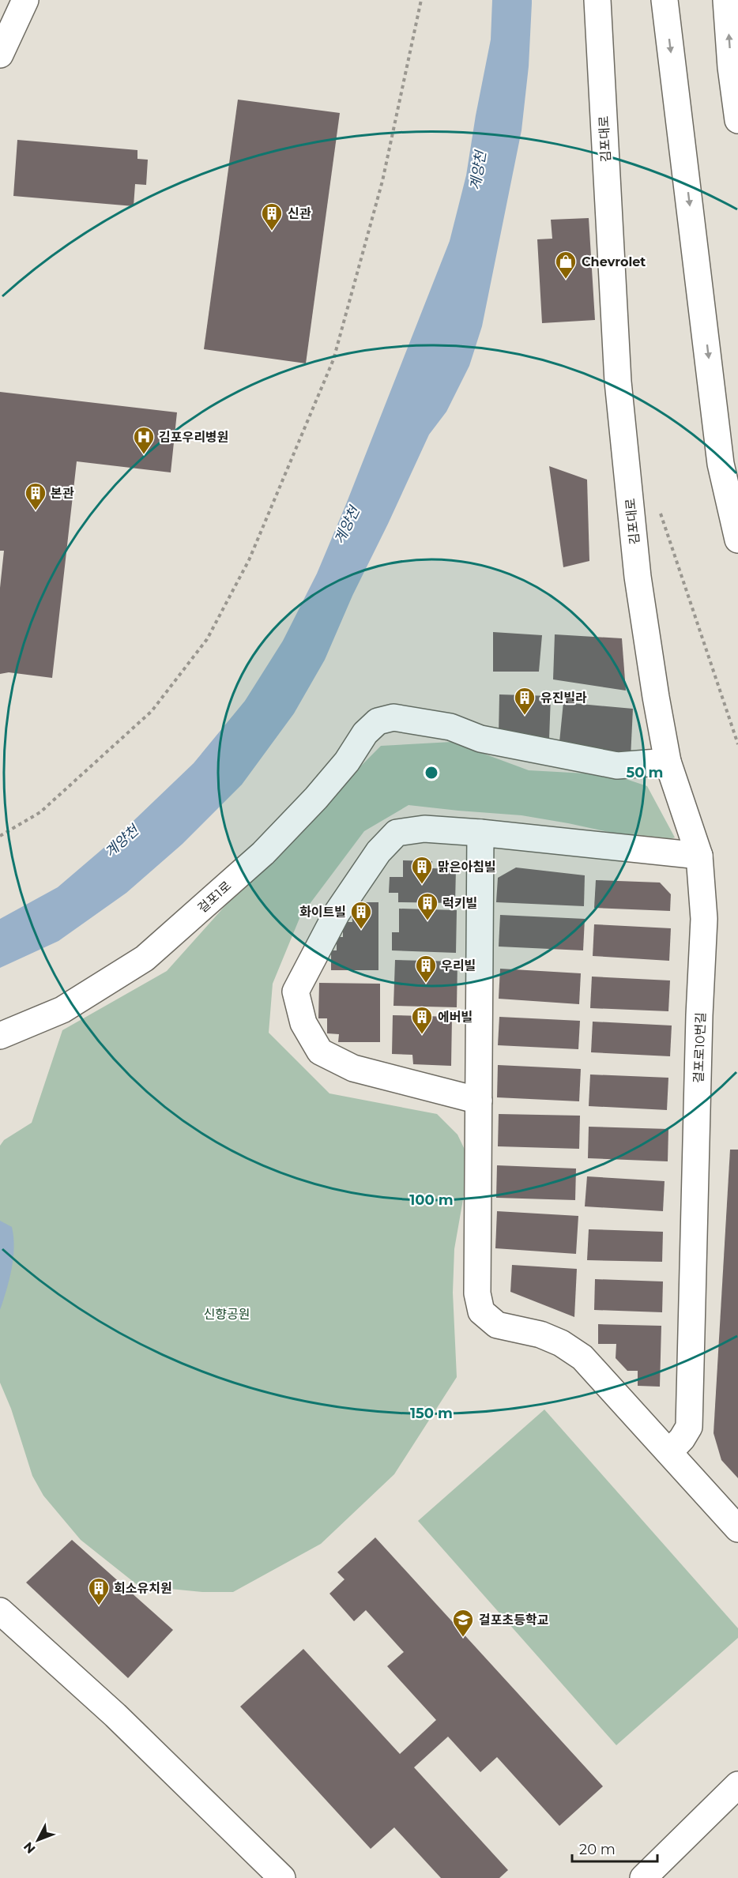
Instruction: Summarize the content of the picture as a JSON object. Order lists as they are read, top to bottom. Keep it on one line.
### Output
{"streets":{"street":["김포대로","걸포1로","걸포로10번길"]},"crossings":[["김포대로","걸포1로"],["김포대로","걸포로10번길"]],"water":["계양천"],"parks":["신향공원"],"places":{"building":["신관","본관","유진빌라","맑은아침빌","럭키빌","화이트빌","우리빌","에버빌","회소유치원"],"shop":["Chevrolet"],"hospital":["김포우리병원"],"school or university":["걸포초등학교"]},"scale_bar":"20 m","north":"bottom left","rings":["50 m","100 m","150 m"]}
